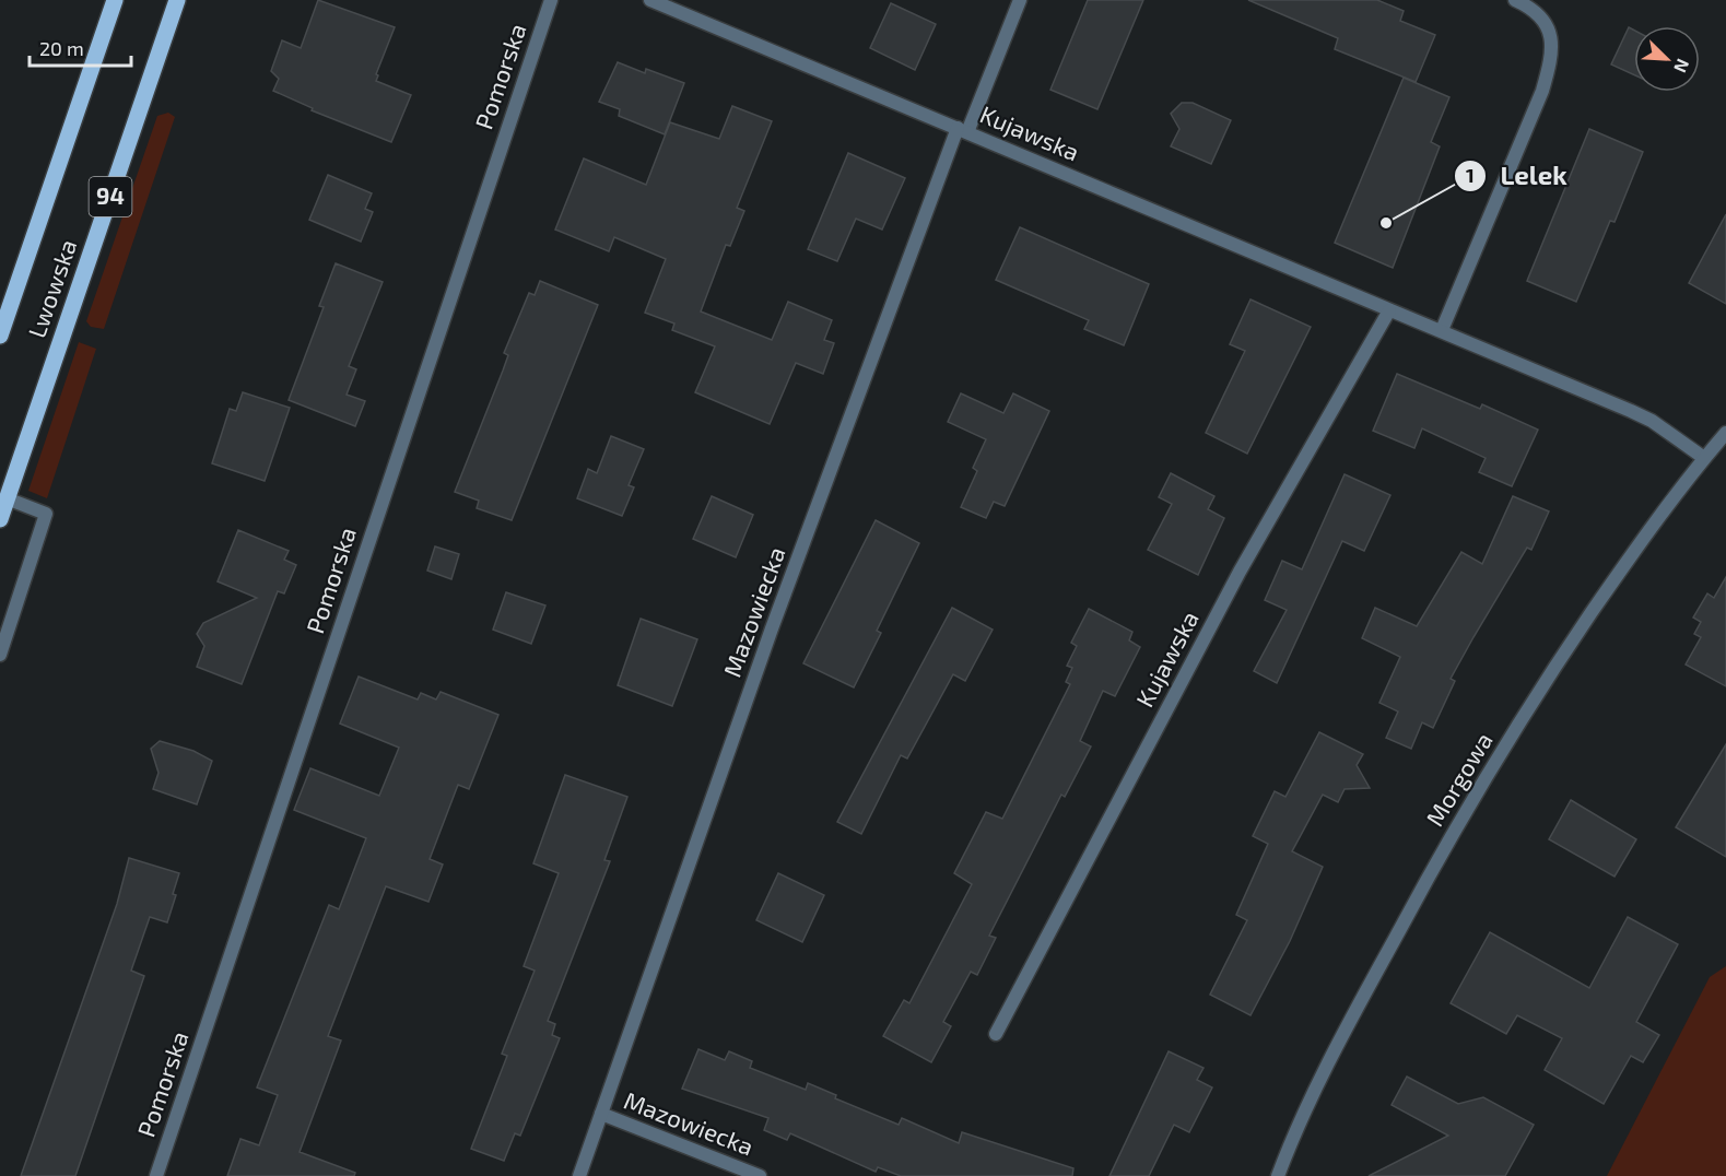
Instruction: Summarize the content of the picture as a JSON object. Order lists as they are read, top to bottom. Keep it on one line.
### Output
{"streets":{"main road":["94","Lwowska"],"street":["Pomorska","Kujawska","Mazowiecka","Morgowa"]},"crossings":[["Kujawska","Mazowiecka"],["Kujawska","Morgowa"]],"places":["Lelek"],"scale_bar":"20 m","north":"bottom right"}
